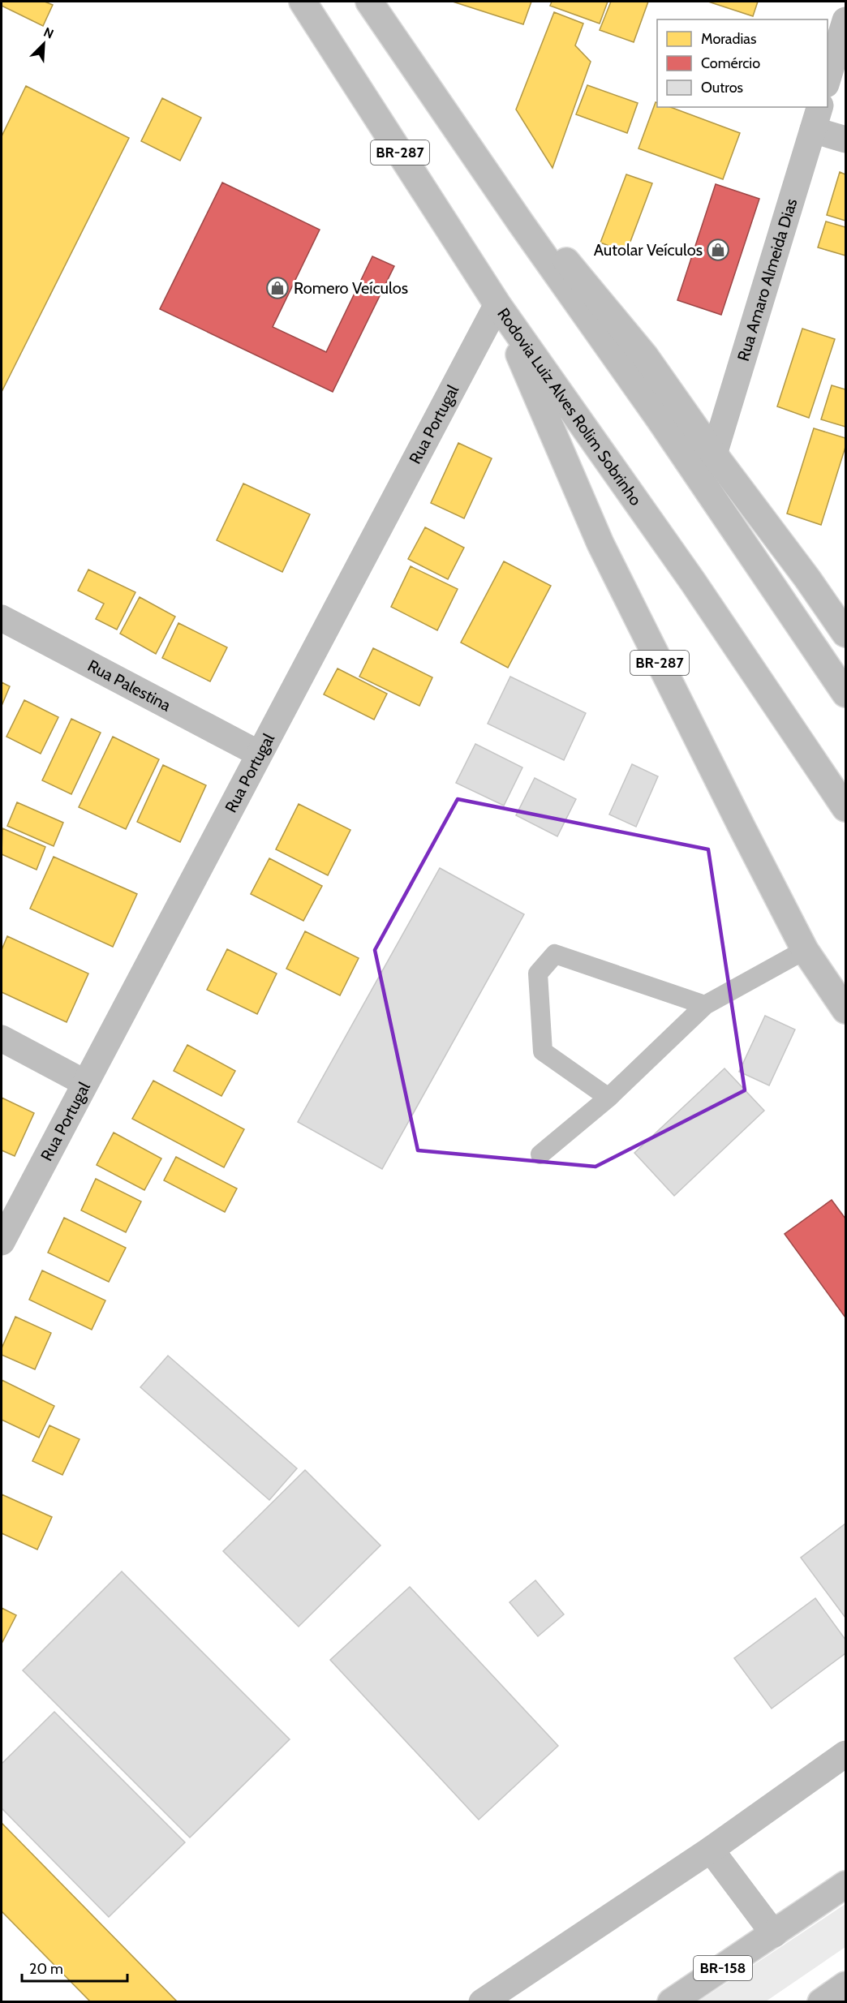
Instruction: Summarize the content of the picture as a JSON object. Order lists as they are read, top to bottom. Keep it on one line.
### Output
{"streets":{"main road":["BR-287","Rua Amaro Almeida Dias","Rodovia Luiz Alves Rolim Sobrinho","Rua Portugal","Rua Palestina","BR-158"]},"crossings":[["BR-287","Rodovia Luiz Alves Rolim Sobrinho"],["BR-287","Rua Portugal"],["Rodovia Luiz Alves Rolim Sobrinho","Rua Portugal"],["Rua Portugal","Rua Palestina"]],"places":{"shop":["Autolar Veículos","Romero Veículos"]},"legend":["Moradias","Comércio","Outros"],"scale_bar":"20 m","north":"top right"}
